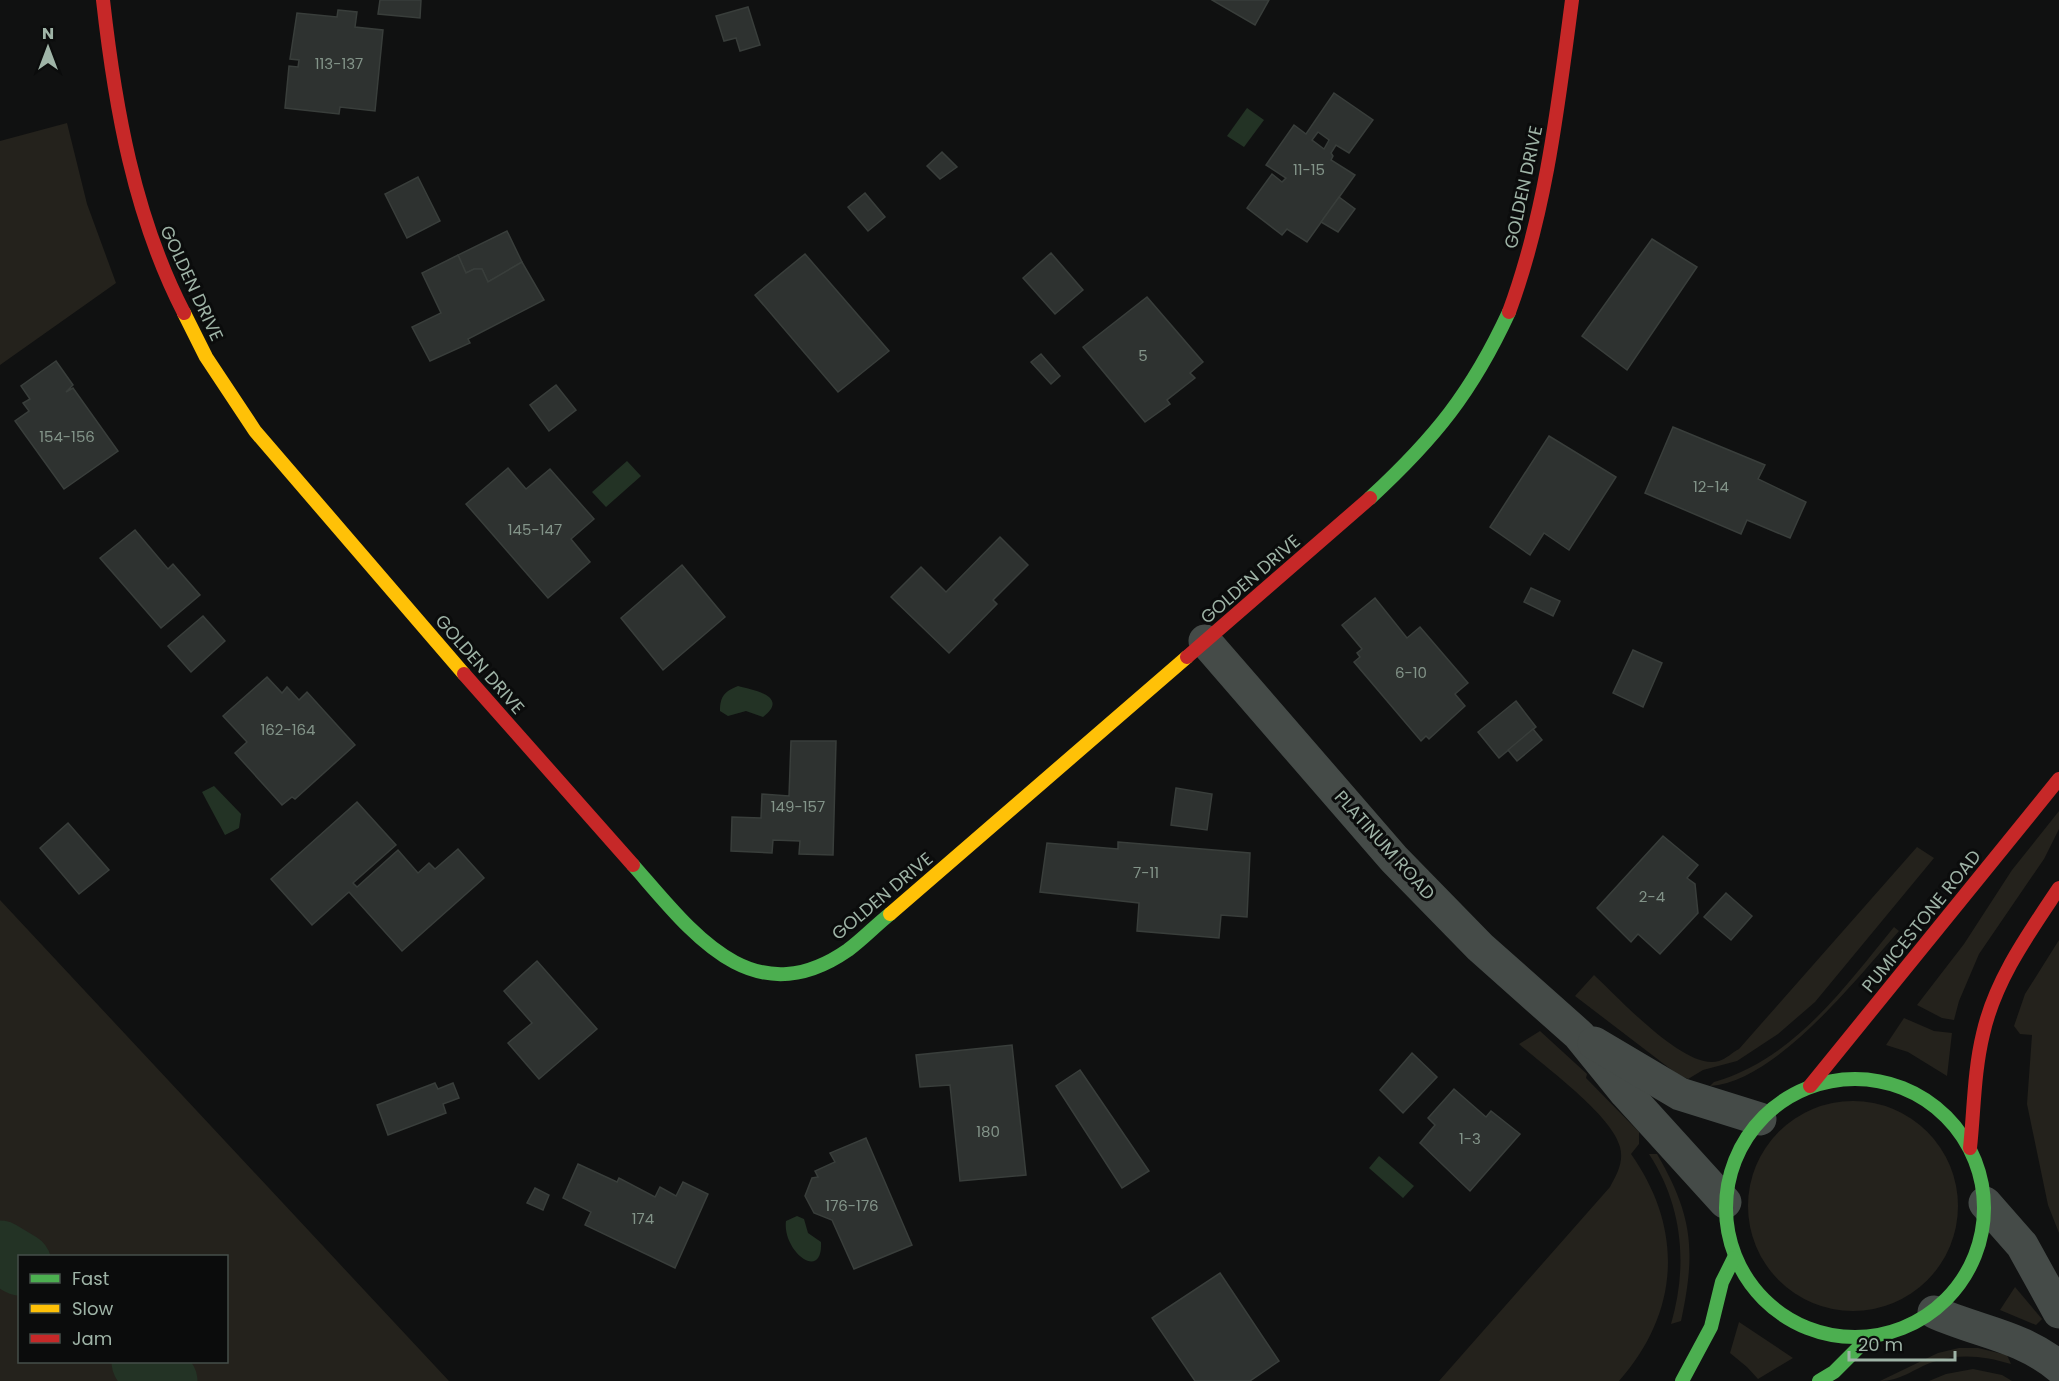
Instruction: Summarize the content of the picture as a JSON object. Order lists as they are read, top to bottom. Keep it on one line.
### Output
{"streets":{"street":["GOLDEN DRIVE","PLATINUM ROAD","PUMICESTONE ROAD"]},"crossings":[["GOLDEN DRIVE","PLATINUM ROAD"]],"house_numbers":["113-137","11-15","5","154-156","12-14","145-147","6-10","162-164","149-157","7-11","2-4","180","1-3","176-176","174"],"legend":["Fast","Slow","Jam"],"scale_bar":"20 m","north":"top"}
